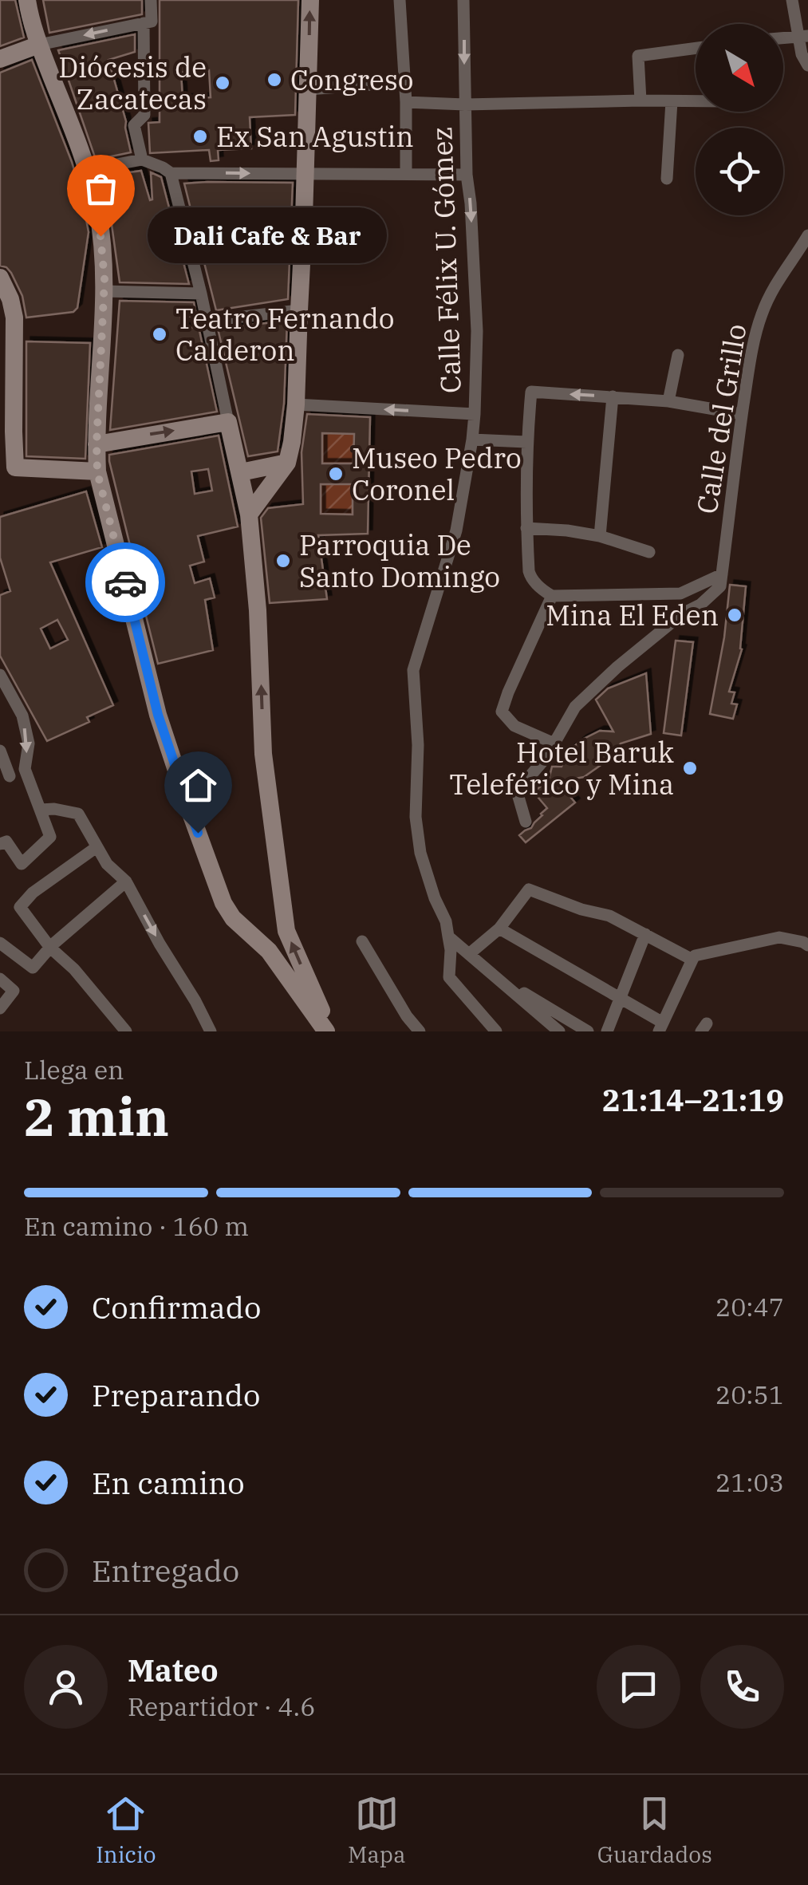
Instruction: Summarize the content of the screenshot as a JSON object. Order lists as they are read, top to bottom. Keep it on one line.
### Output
{"streets":{"street":["Calle Félix U. Gómez","Calle del Grillo"]},"places":["Congreso","Diócesis de Zacatecas","Ex San Agustin","Dali Cafe & Bar","Teatro Fernando Calderon","Museo Pedro Coronel","Parroquia De Santo Domingo","Mina El Eden","Hotel Baruk Teleférico y Mina"],"north":"bottom right","page":{"bubble":"Dali Cafe & Bar","heading":["2 min","Llega en","21:14–21:19"],"panel":["Mateo","Repartidor · 4.6"],"bar":"En camino · 160 m","list":[["Confirmado","20:47"],["Preparando","20:51"],["En camino","21:03"],"Entregado"],"tabs":["Inicio","Mapa","Guardados"]}}
